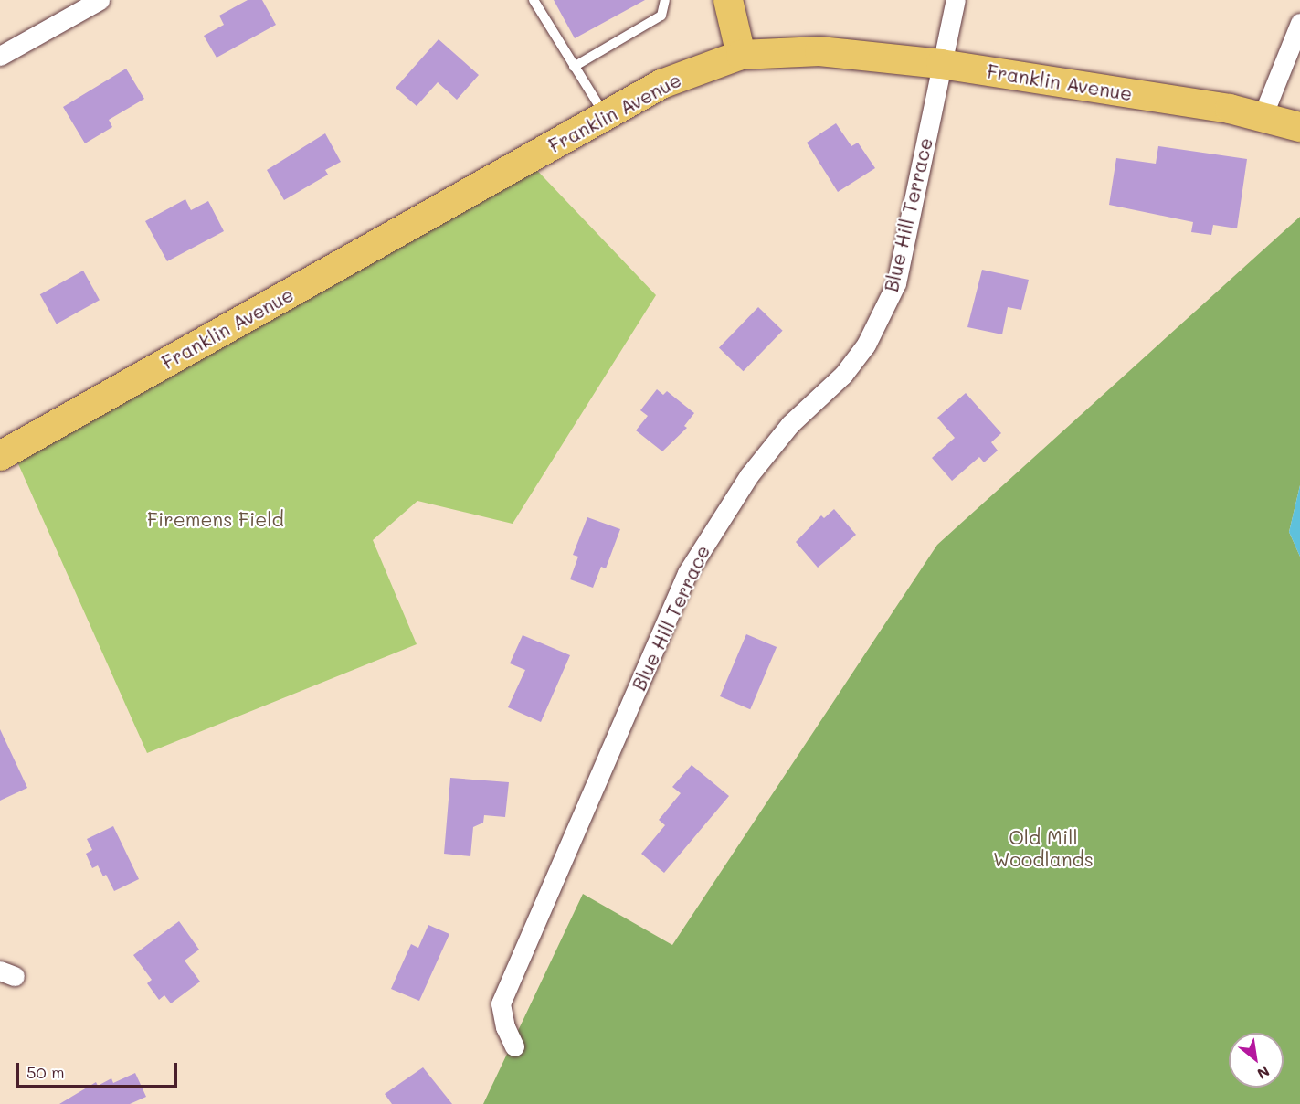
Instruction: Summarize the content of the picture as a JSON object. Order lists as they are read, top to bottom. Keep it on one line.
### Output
{"streets":{"main road":["Franklin Avenue"],"street":["Blue Hill Terrace"]},"crossings":[["Franklin Avenue","Blue Hill Terrace"]],"parks":["Firemens Field","Old Mill Woodlands"],"scale_bar":"50 m","north":"bottom right"}
